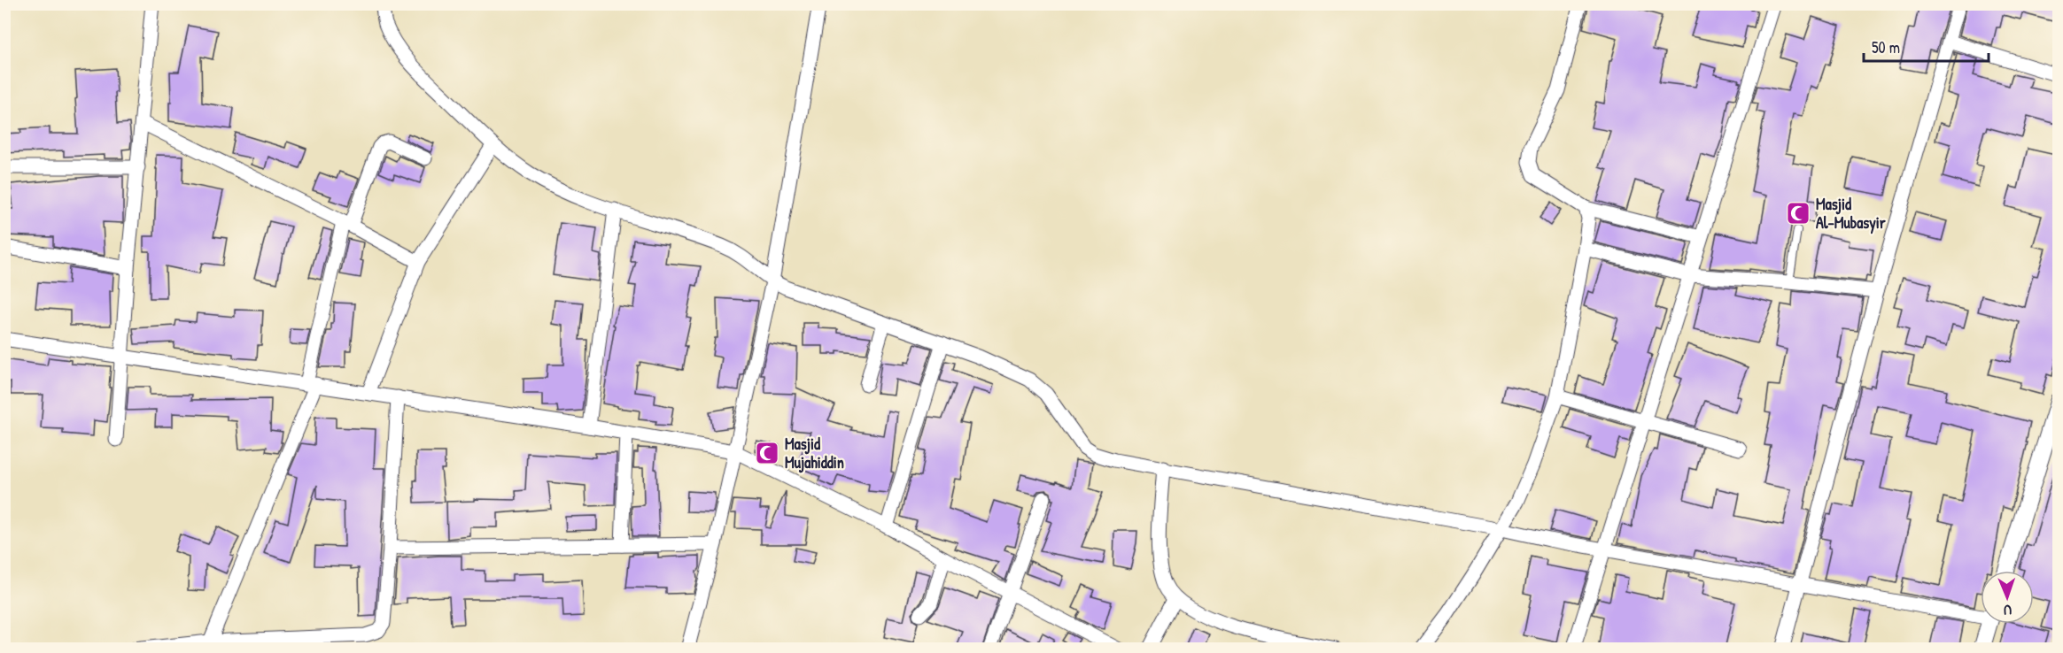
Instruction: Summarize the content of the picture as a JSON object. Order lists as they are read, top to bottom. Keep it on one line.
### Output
{"places":{"mosque":["Masjid Al-Mubasyir","Masjid Mujahiddin"]},"scale_bar":"50 m","north":"bottom"}
